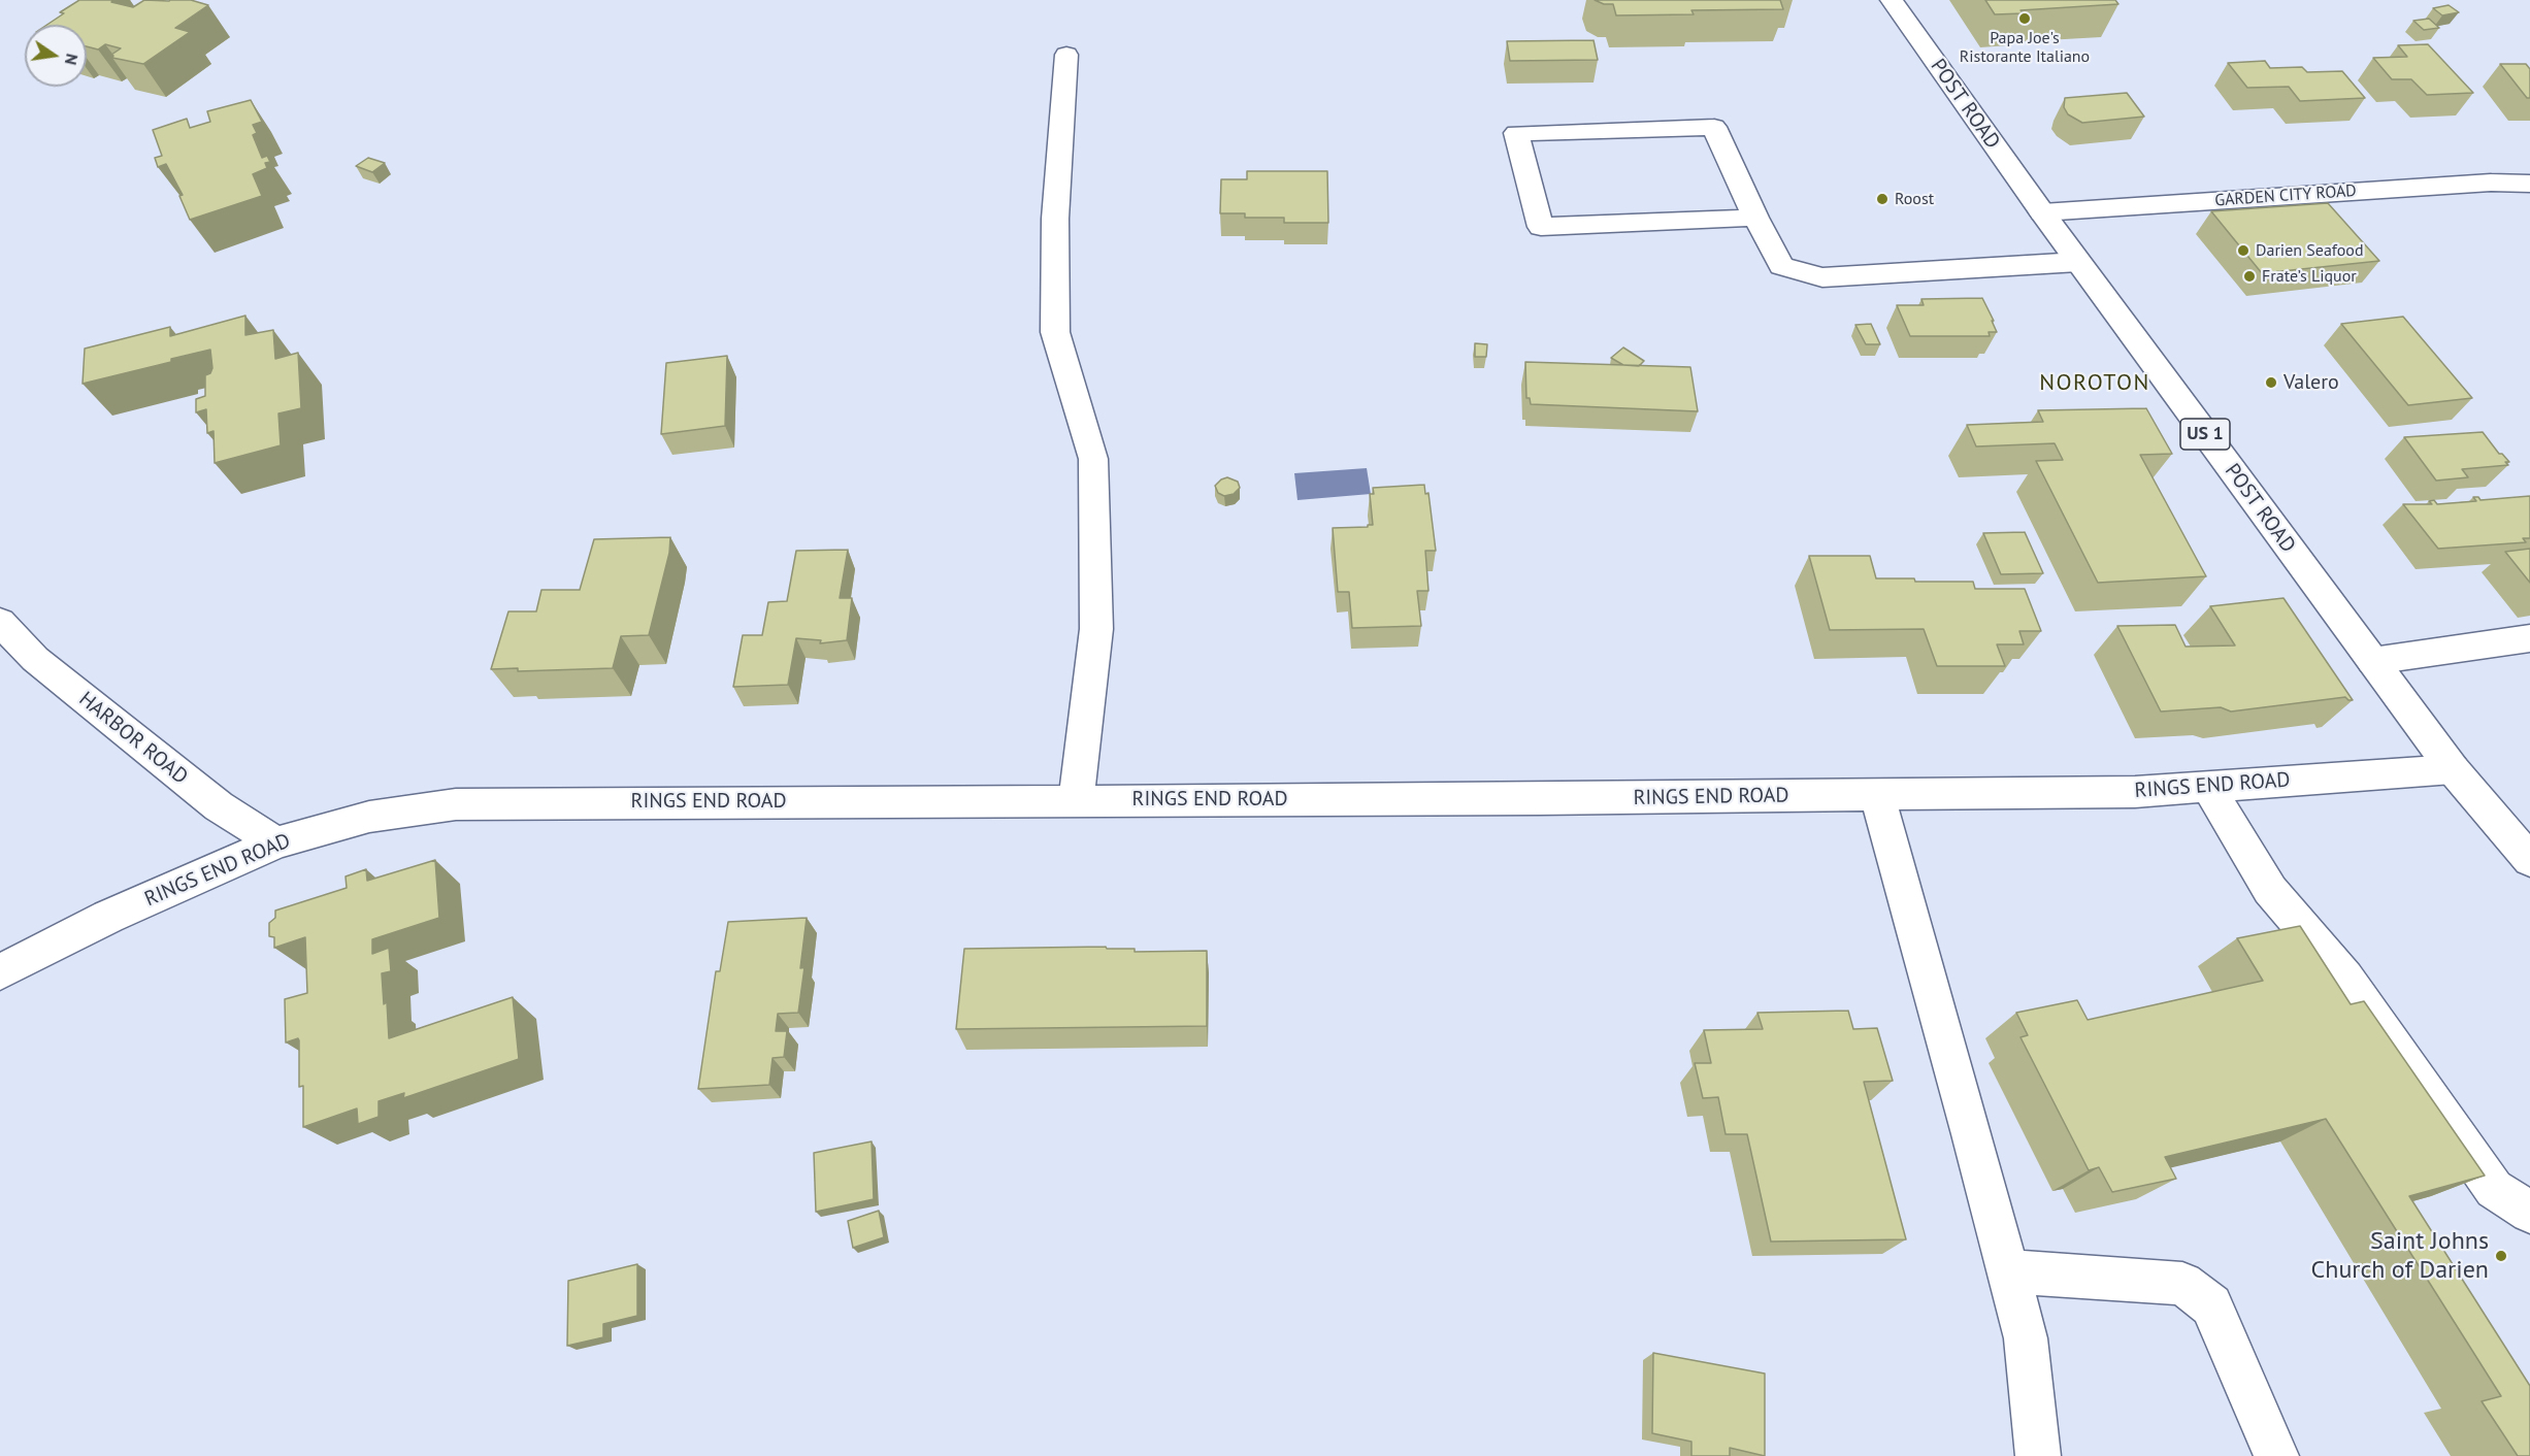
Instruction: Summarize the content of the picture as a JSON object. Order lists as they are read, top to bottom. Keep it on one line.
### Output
{"streets":{"street":["POST ROAD","GARDEN CITY ROAD","US 1","HARBOR ROAD","RINGS END ROAD"]},"crossings":[["POST ROAD","GARDEN CITY ROAD"],["POST ROAD","RINGS END ROAD"],["HARBOR ROAD","RINGS END ROAD"]],"districts":["NOROTON"],"places":["Papa Joe's Ristorante Italiano","Roost","Darien Seafood","Frate’s Liquor","Valero","Saint Johns Church of Darien"],"north":"right"}
